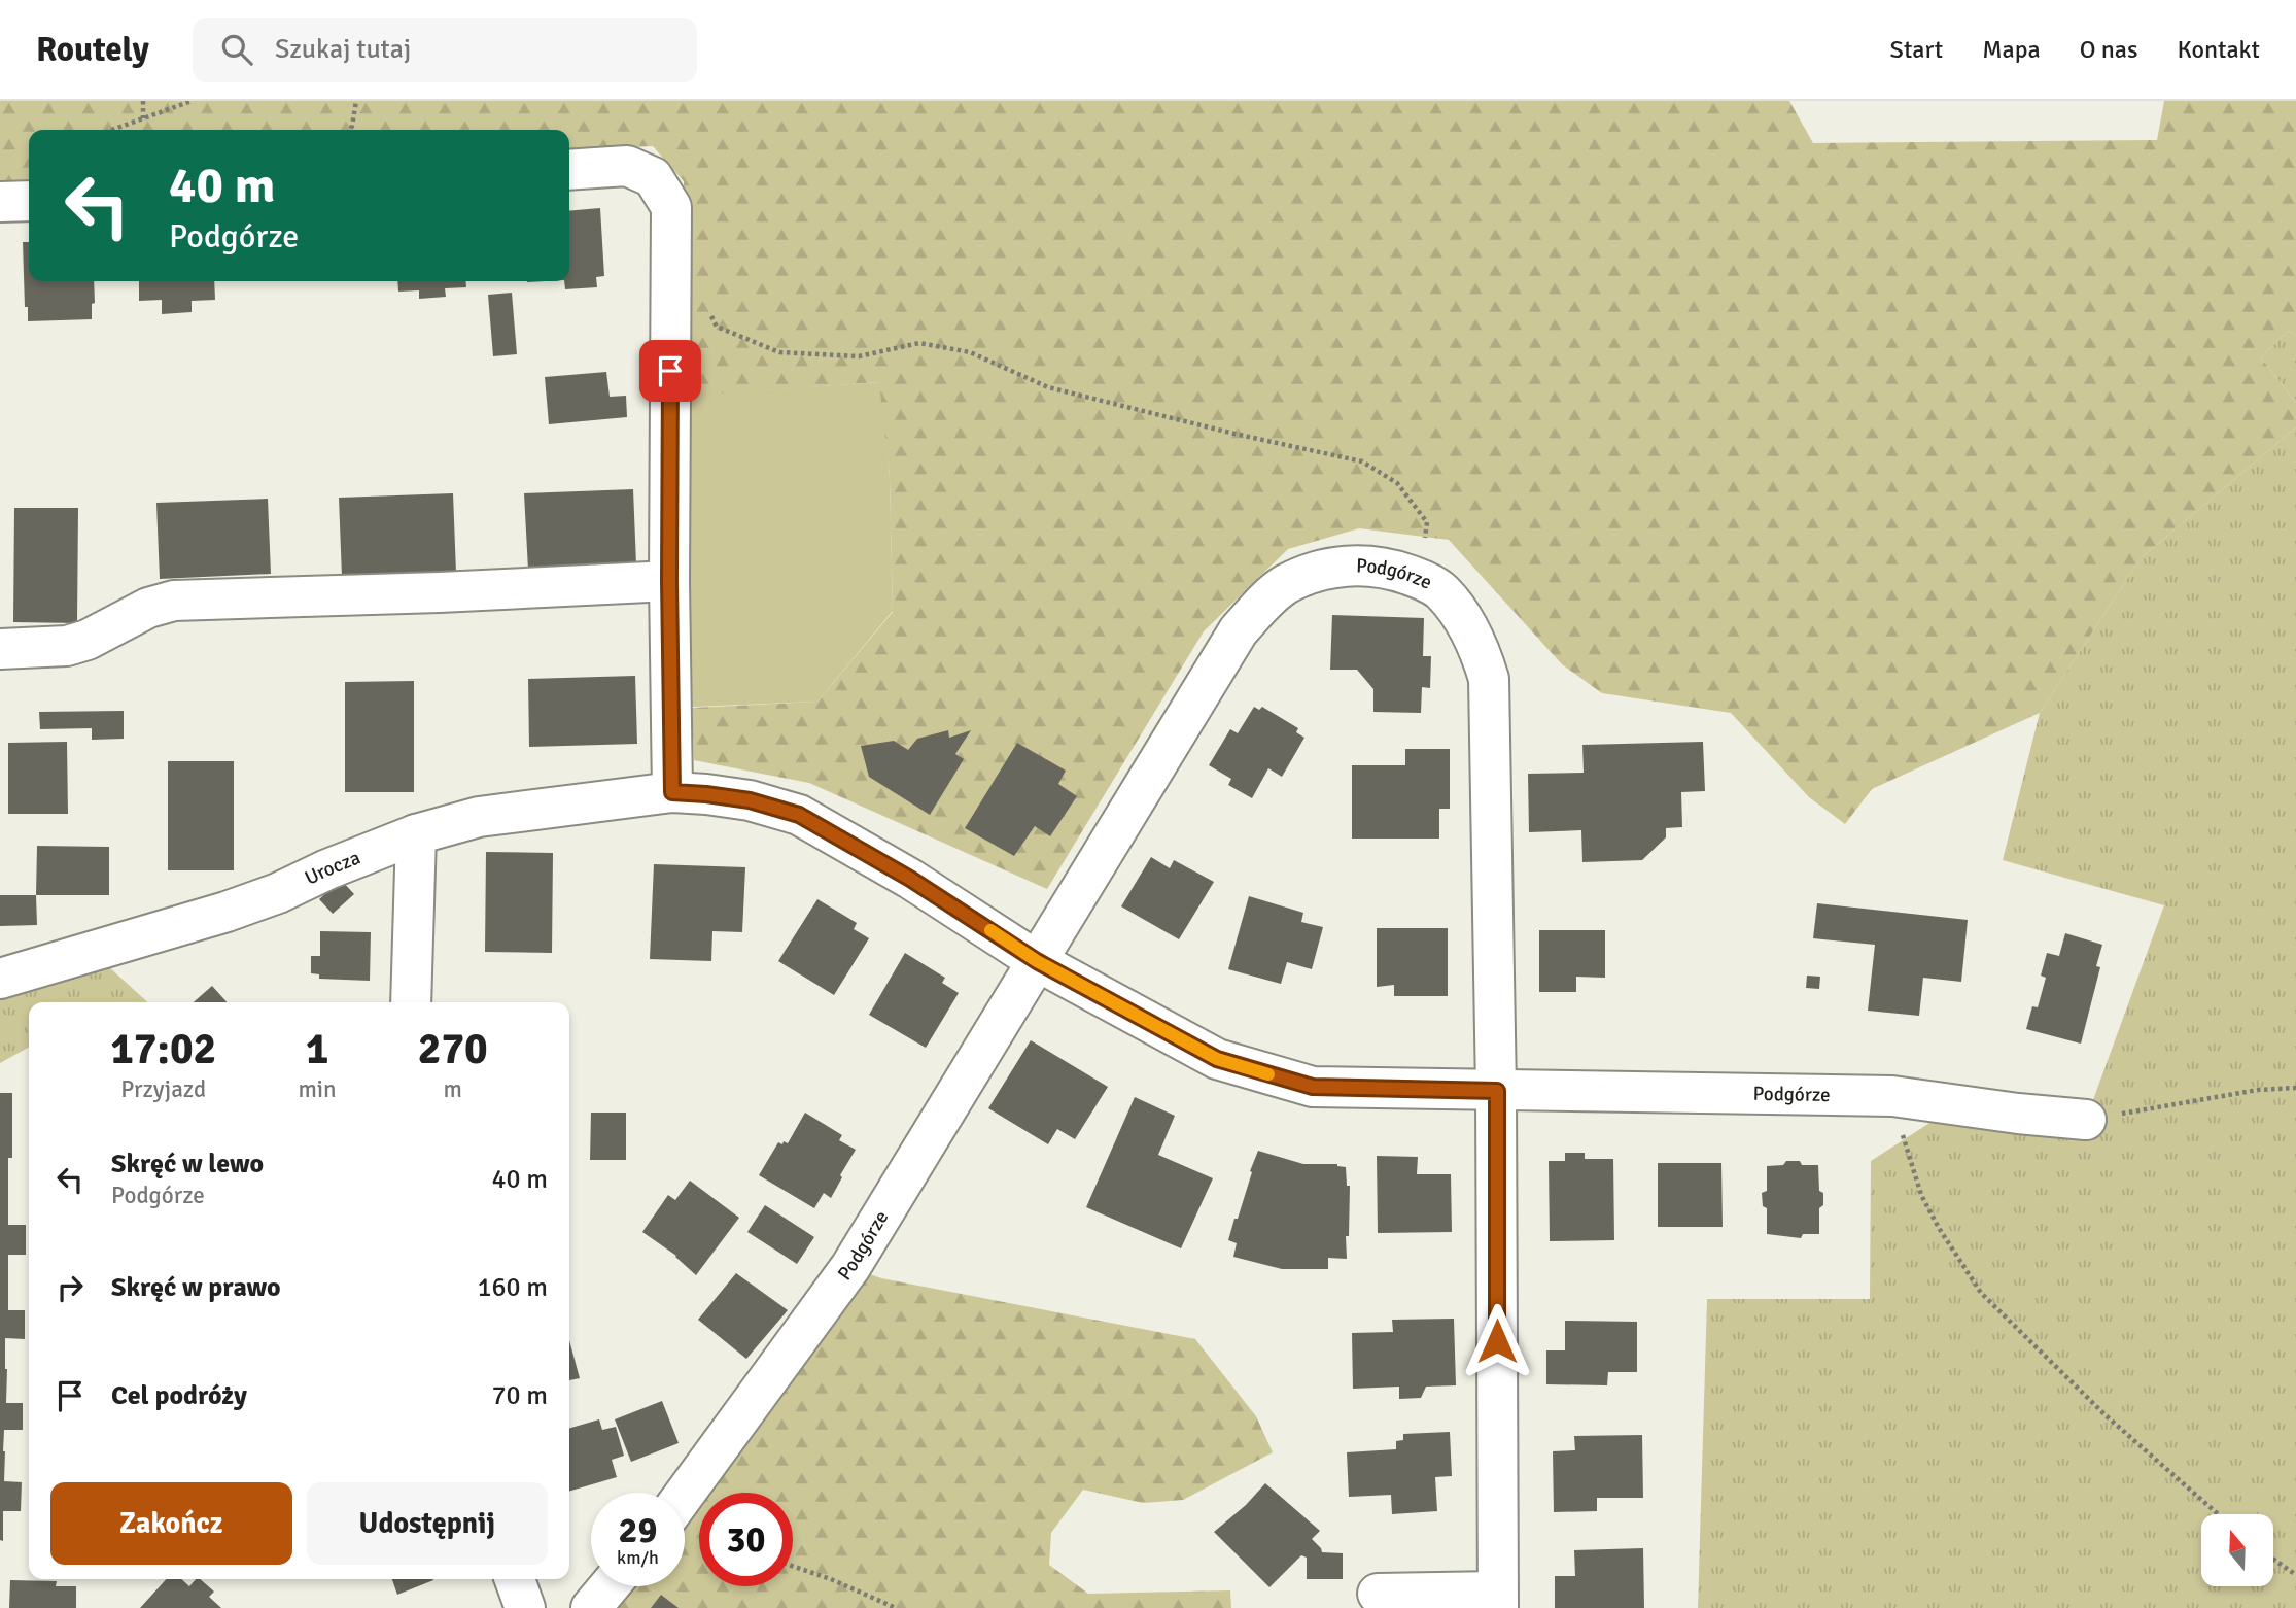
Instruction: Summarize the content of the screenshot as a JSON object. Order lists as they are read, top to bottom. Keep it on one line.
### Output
{"streets":{"street":["Podgórze","Urocza"]},"crossings":[["Podgórze","Urocza"]],"north":"top","page":{"header":"Routely","search":"Szukaj tutaj","nav":["Start","Mapa","O nas","Kontakt"],"turn":["40 m","Podgórze"],"eta":["17:02","Przyjazd","1","min","270","m"],"list":[{"name":"Skręć w lewo","note":"Podgórze","value":"40 m"},{"name":"Skręć w prawo","value":"160 m"},{"name":"Cel podróży","value":"70 m"}],"buttons":["Zakończ","Udostępnij"],"speed":"29 km/h","limit":"30"}}
